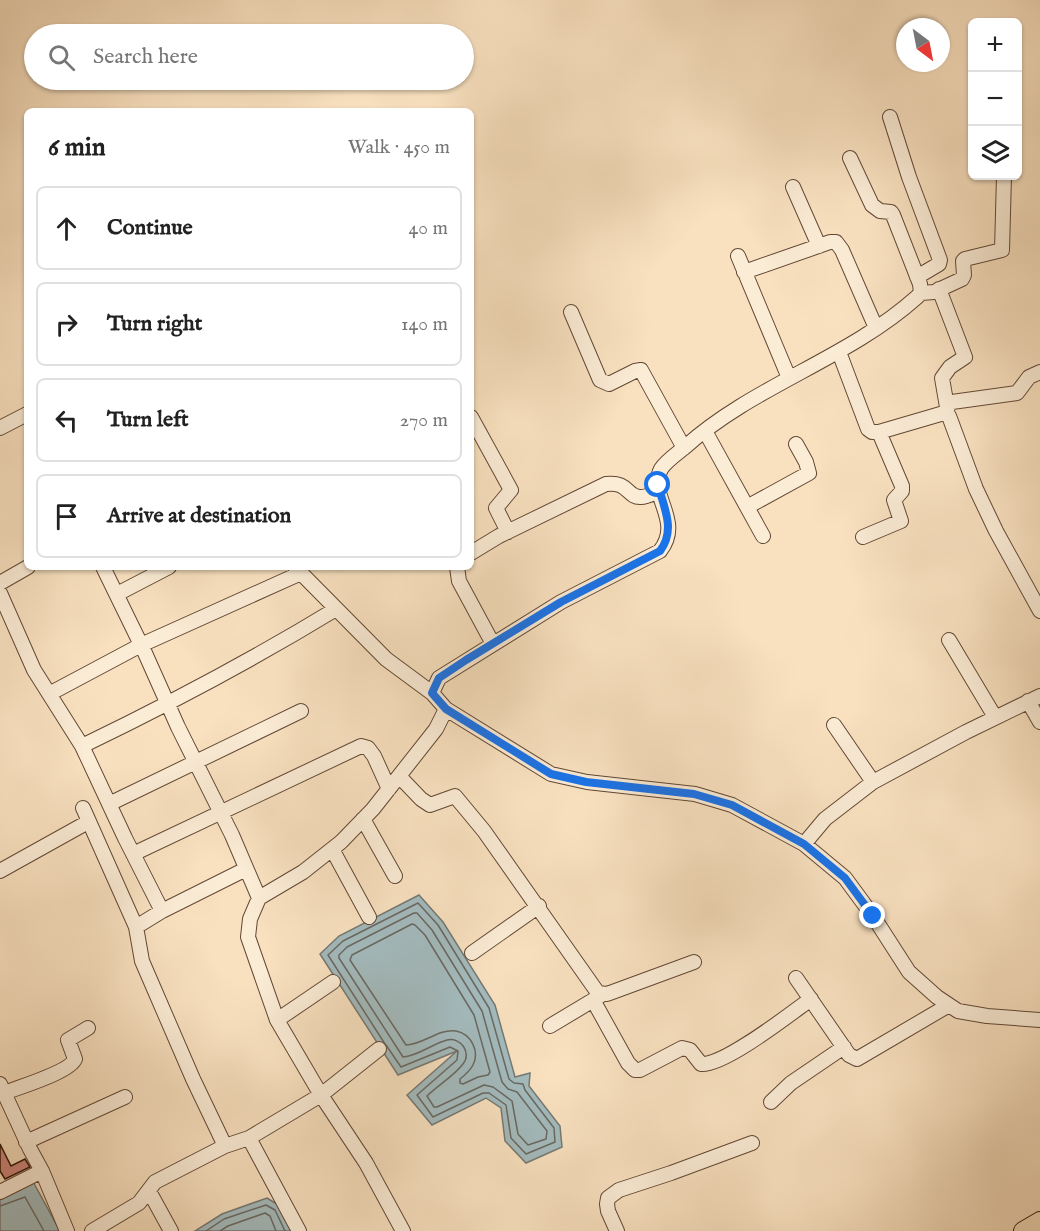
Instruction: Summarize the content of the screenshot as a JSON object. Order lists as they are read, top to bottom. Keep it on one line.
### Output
{"north":"bottom right","page":{"map_buttons":["+","−"],"search":"Search here","heading":["6 min","Walk · 450 m"],"list":[["Continue","40 m"],["Turn right","140 m"],["Turn left","270 m"],"Arrive at destination"]}}
